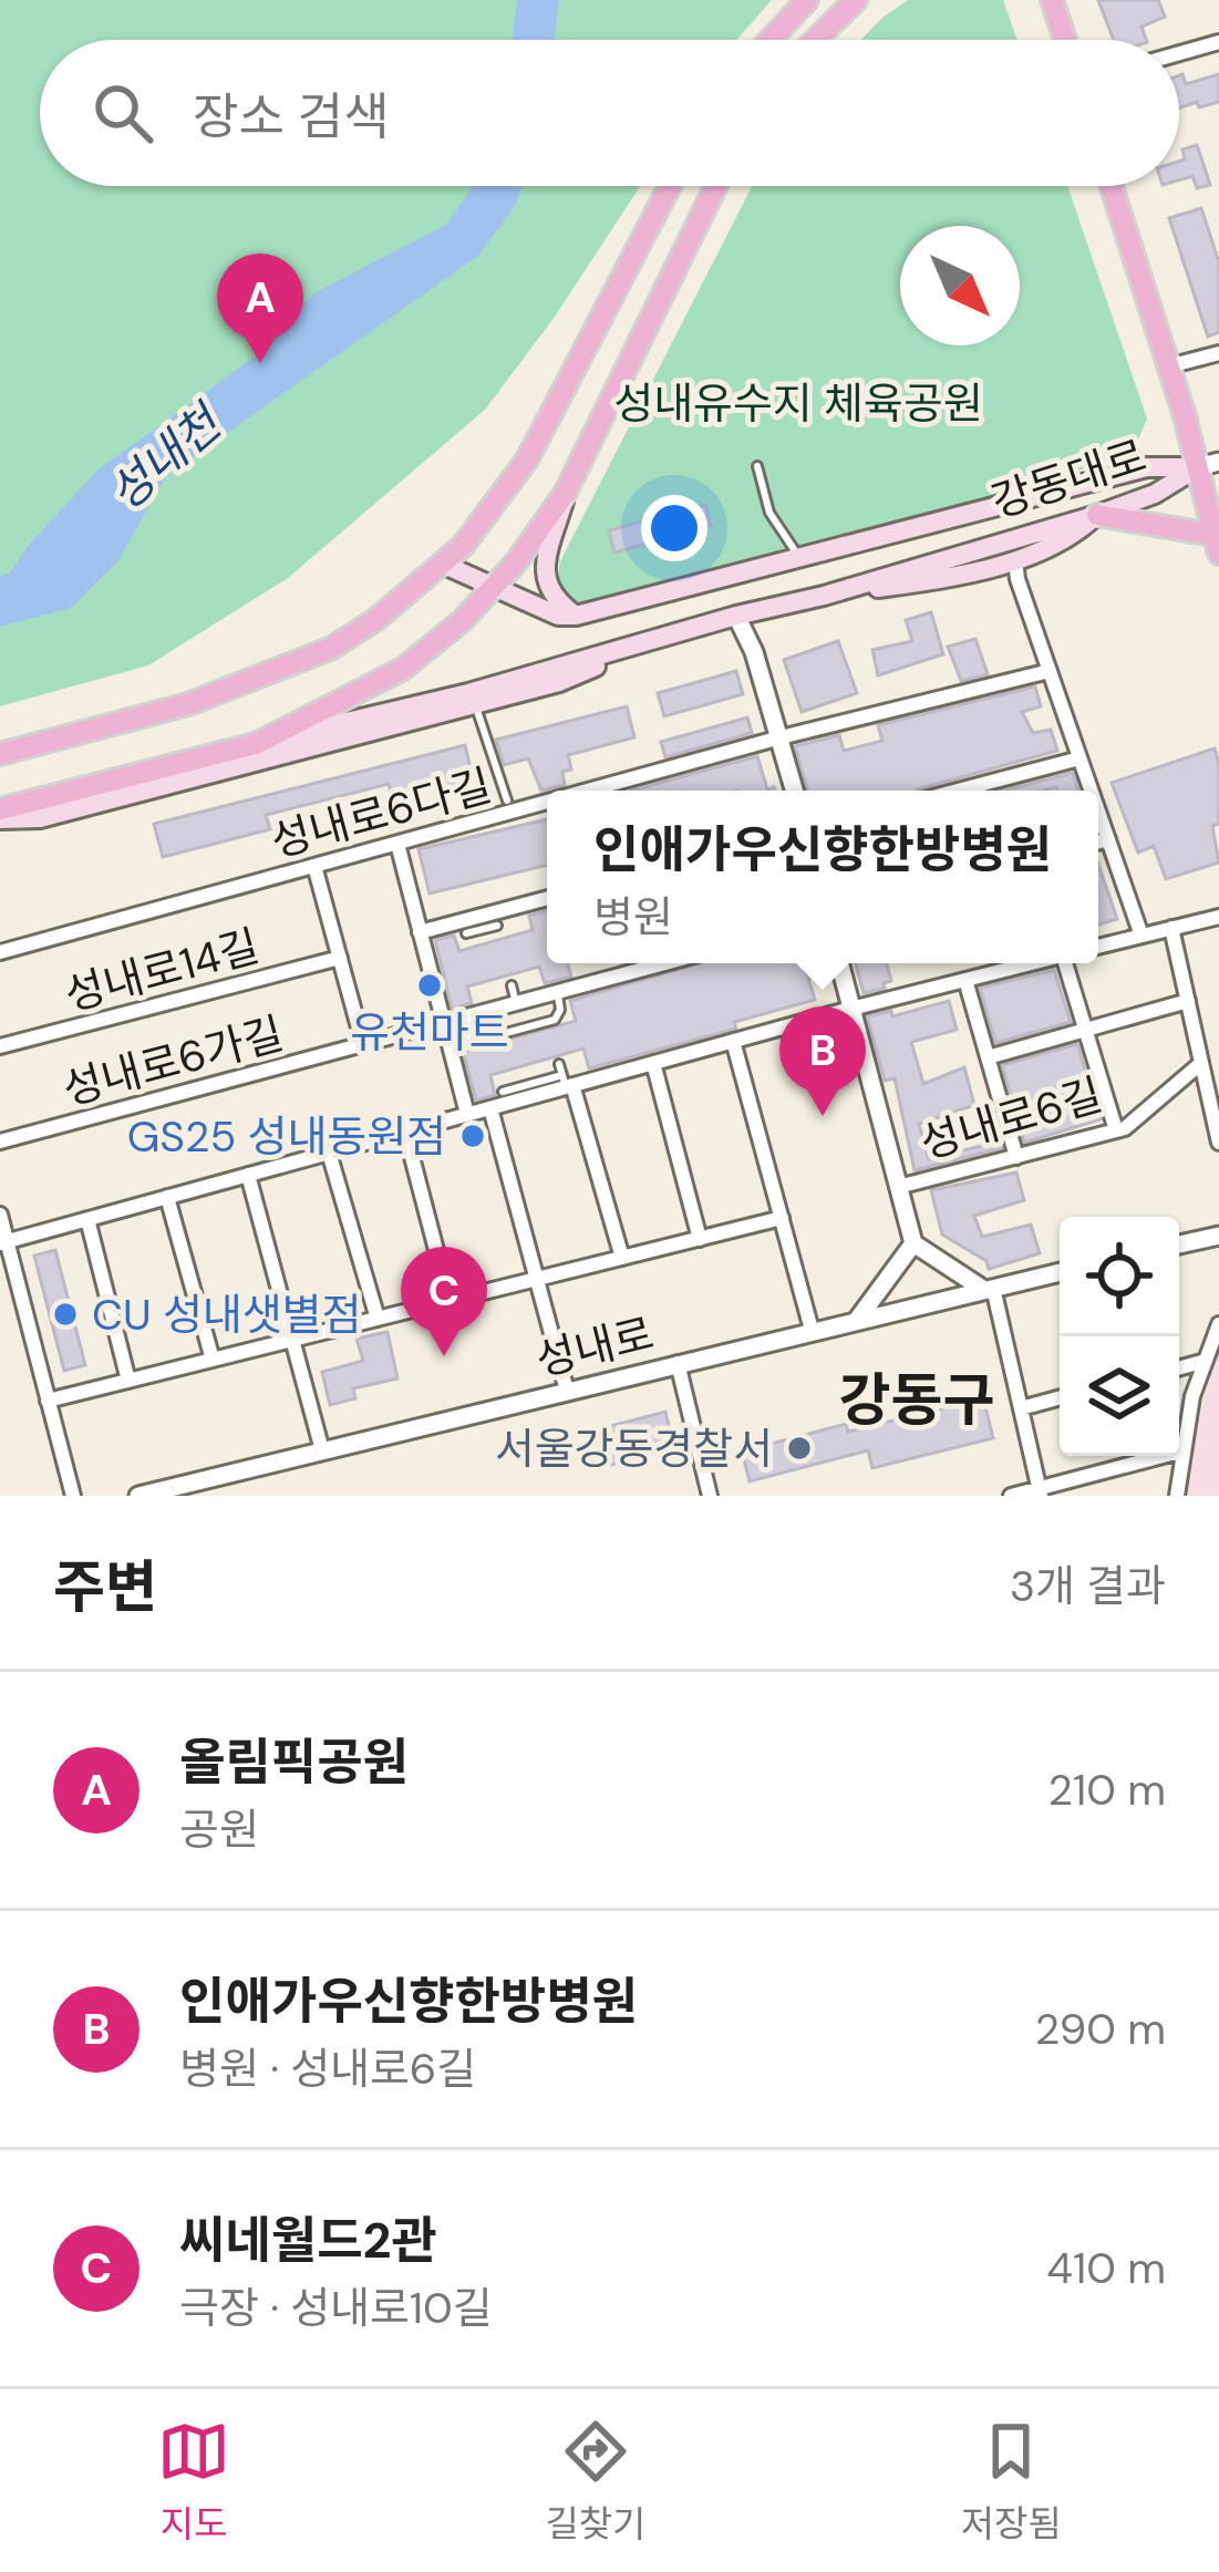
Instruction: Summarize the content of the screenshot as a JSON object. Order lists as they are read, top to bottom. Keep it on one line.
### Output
{"streets":{"main road":["강동대로"],"street":["성내로6다길","성내로14길","성내로6가길","성내로6길","성내로"]},"districts":["강동구"],"water":["성내천"],"parks":["성내유수지 체육공원"],"places":["유천마트","GS25 성내동원점","CU 성내샛별점","서울강동경찰서"],"north":"bottom right","page":{"search":"장소 검색","pins":["A","B","C"],"popup":["인애가우신향한방병원","병원"],"heading":["주변","3개 결과"],"list":[{"mark":"A","name":"올림픽공원","note":"공원","value":"210 m"},{"mark":"B","name":"인애가우신향한방병원","note":"병원 · 성내로6길","value":"290 m"},{"mark":"C","name":"씨네월드2관","note":"극장 · 성내로10길","value":"410 m"}],"nav":["지도","길찾기","저장됨"]}}
